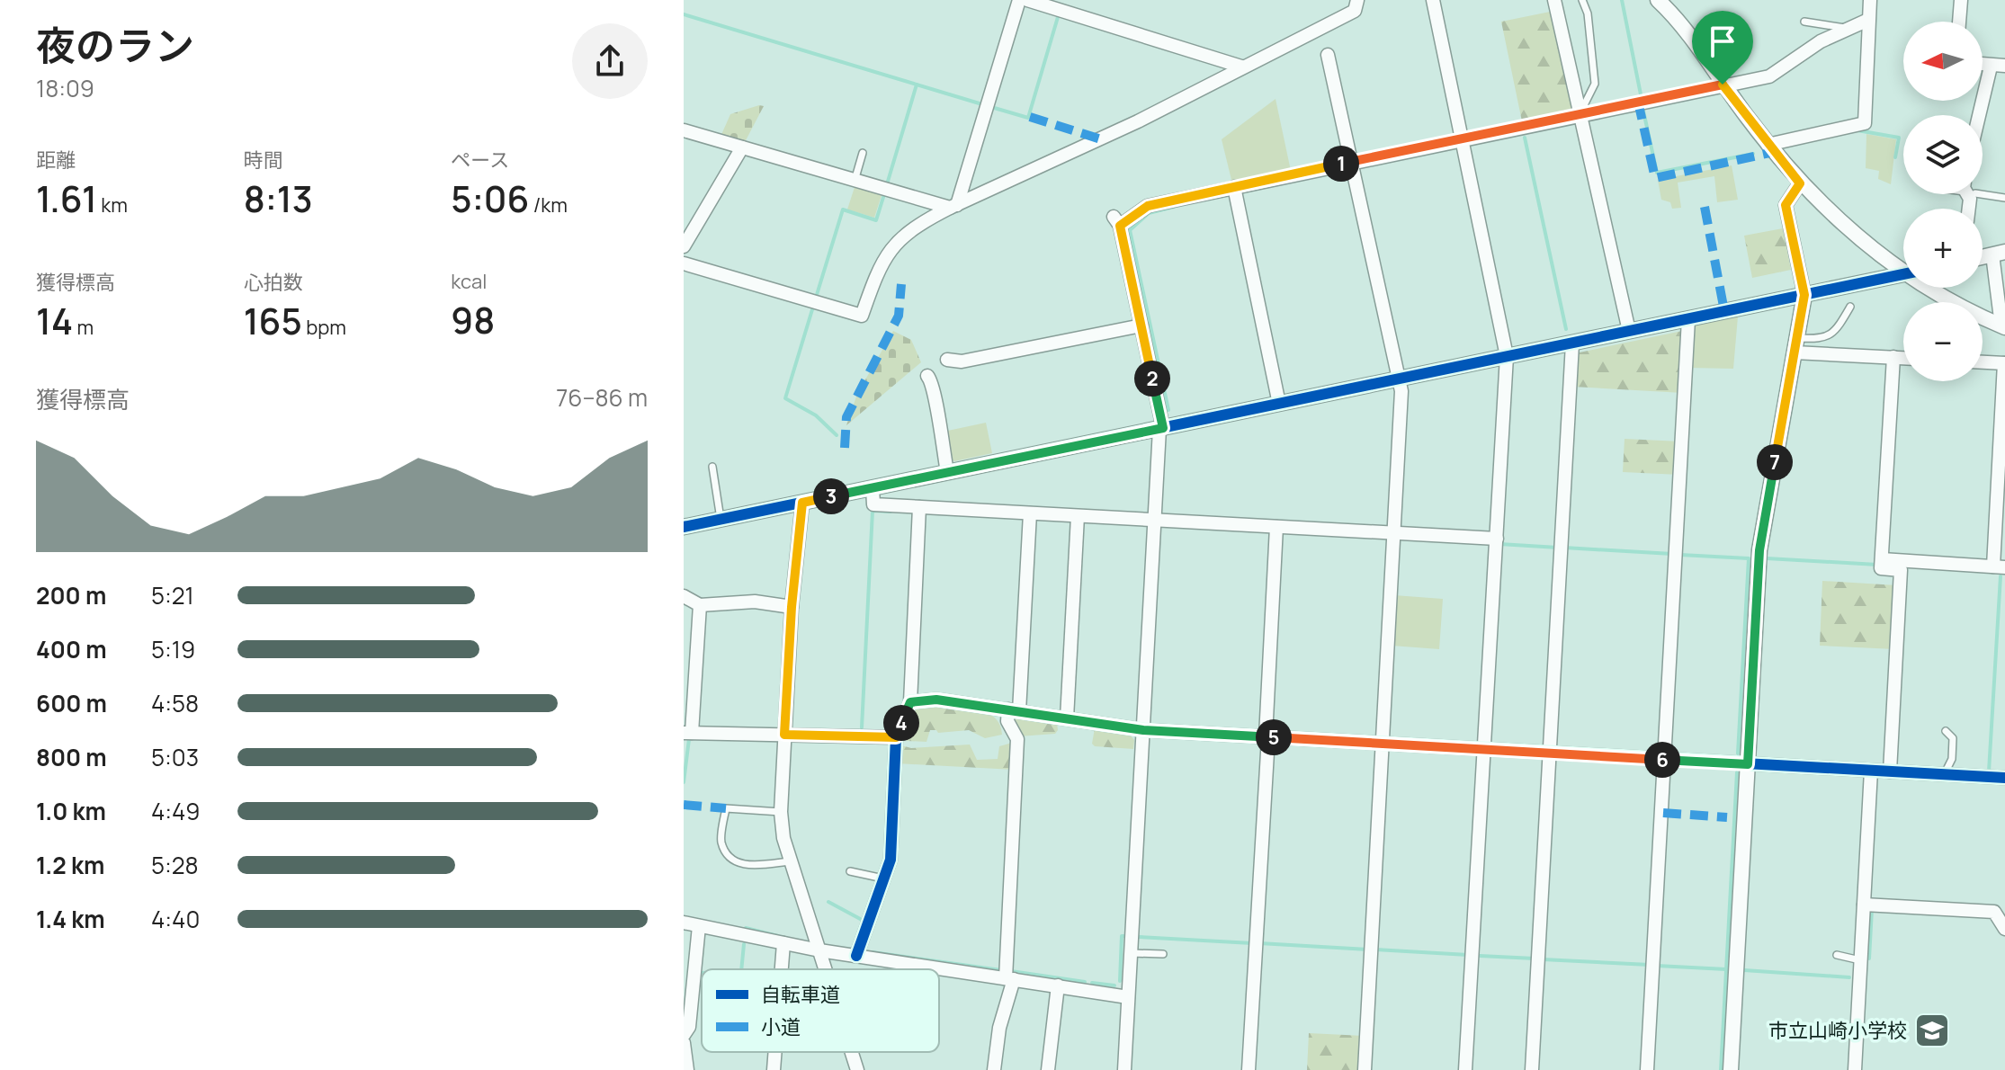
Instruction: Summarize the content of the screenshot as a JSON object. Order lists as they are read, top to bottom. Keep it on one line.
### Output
{"places":{"school or university":["市立山崎小学校"]},"legend":["自転車道","小道"],"north":"left","page":{"heading":["夜のラン","18:09"],"map_buttons":["+","−"],"stats":[["距離","1.61 km"],["時間","8:13"],["ペース","5:06 /km"],["獲得標高","14 m"],["心拍数","165 bpm"],["kcal","98"]],"pins":["1","2","7","3","4","5","6"],"chart":["獲得標高","76–86 m"],"list":[{"name":"200 m","note":"5:21"},{"name":"400 m","note":"5:19"},{"name":"600 m","note":"4:58"},{"name":"800 m","note":"5:03"},{"name":"1.0 km","note":"4:49"},{"name":"1.2 km","note":"5:28"},{"name":"1.4 km","note":"4:40"}]}}
